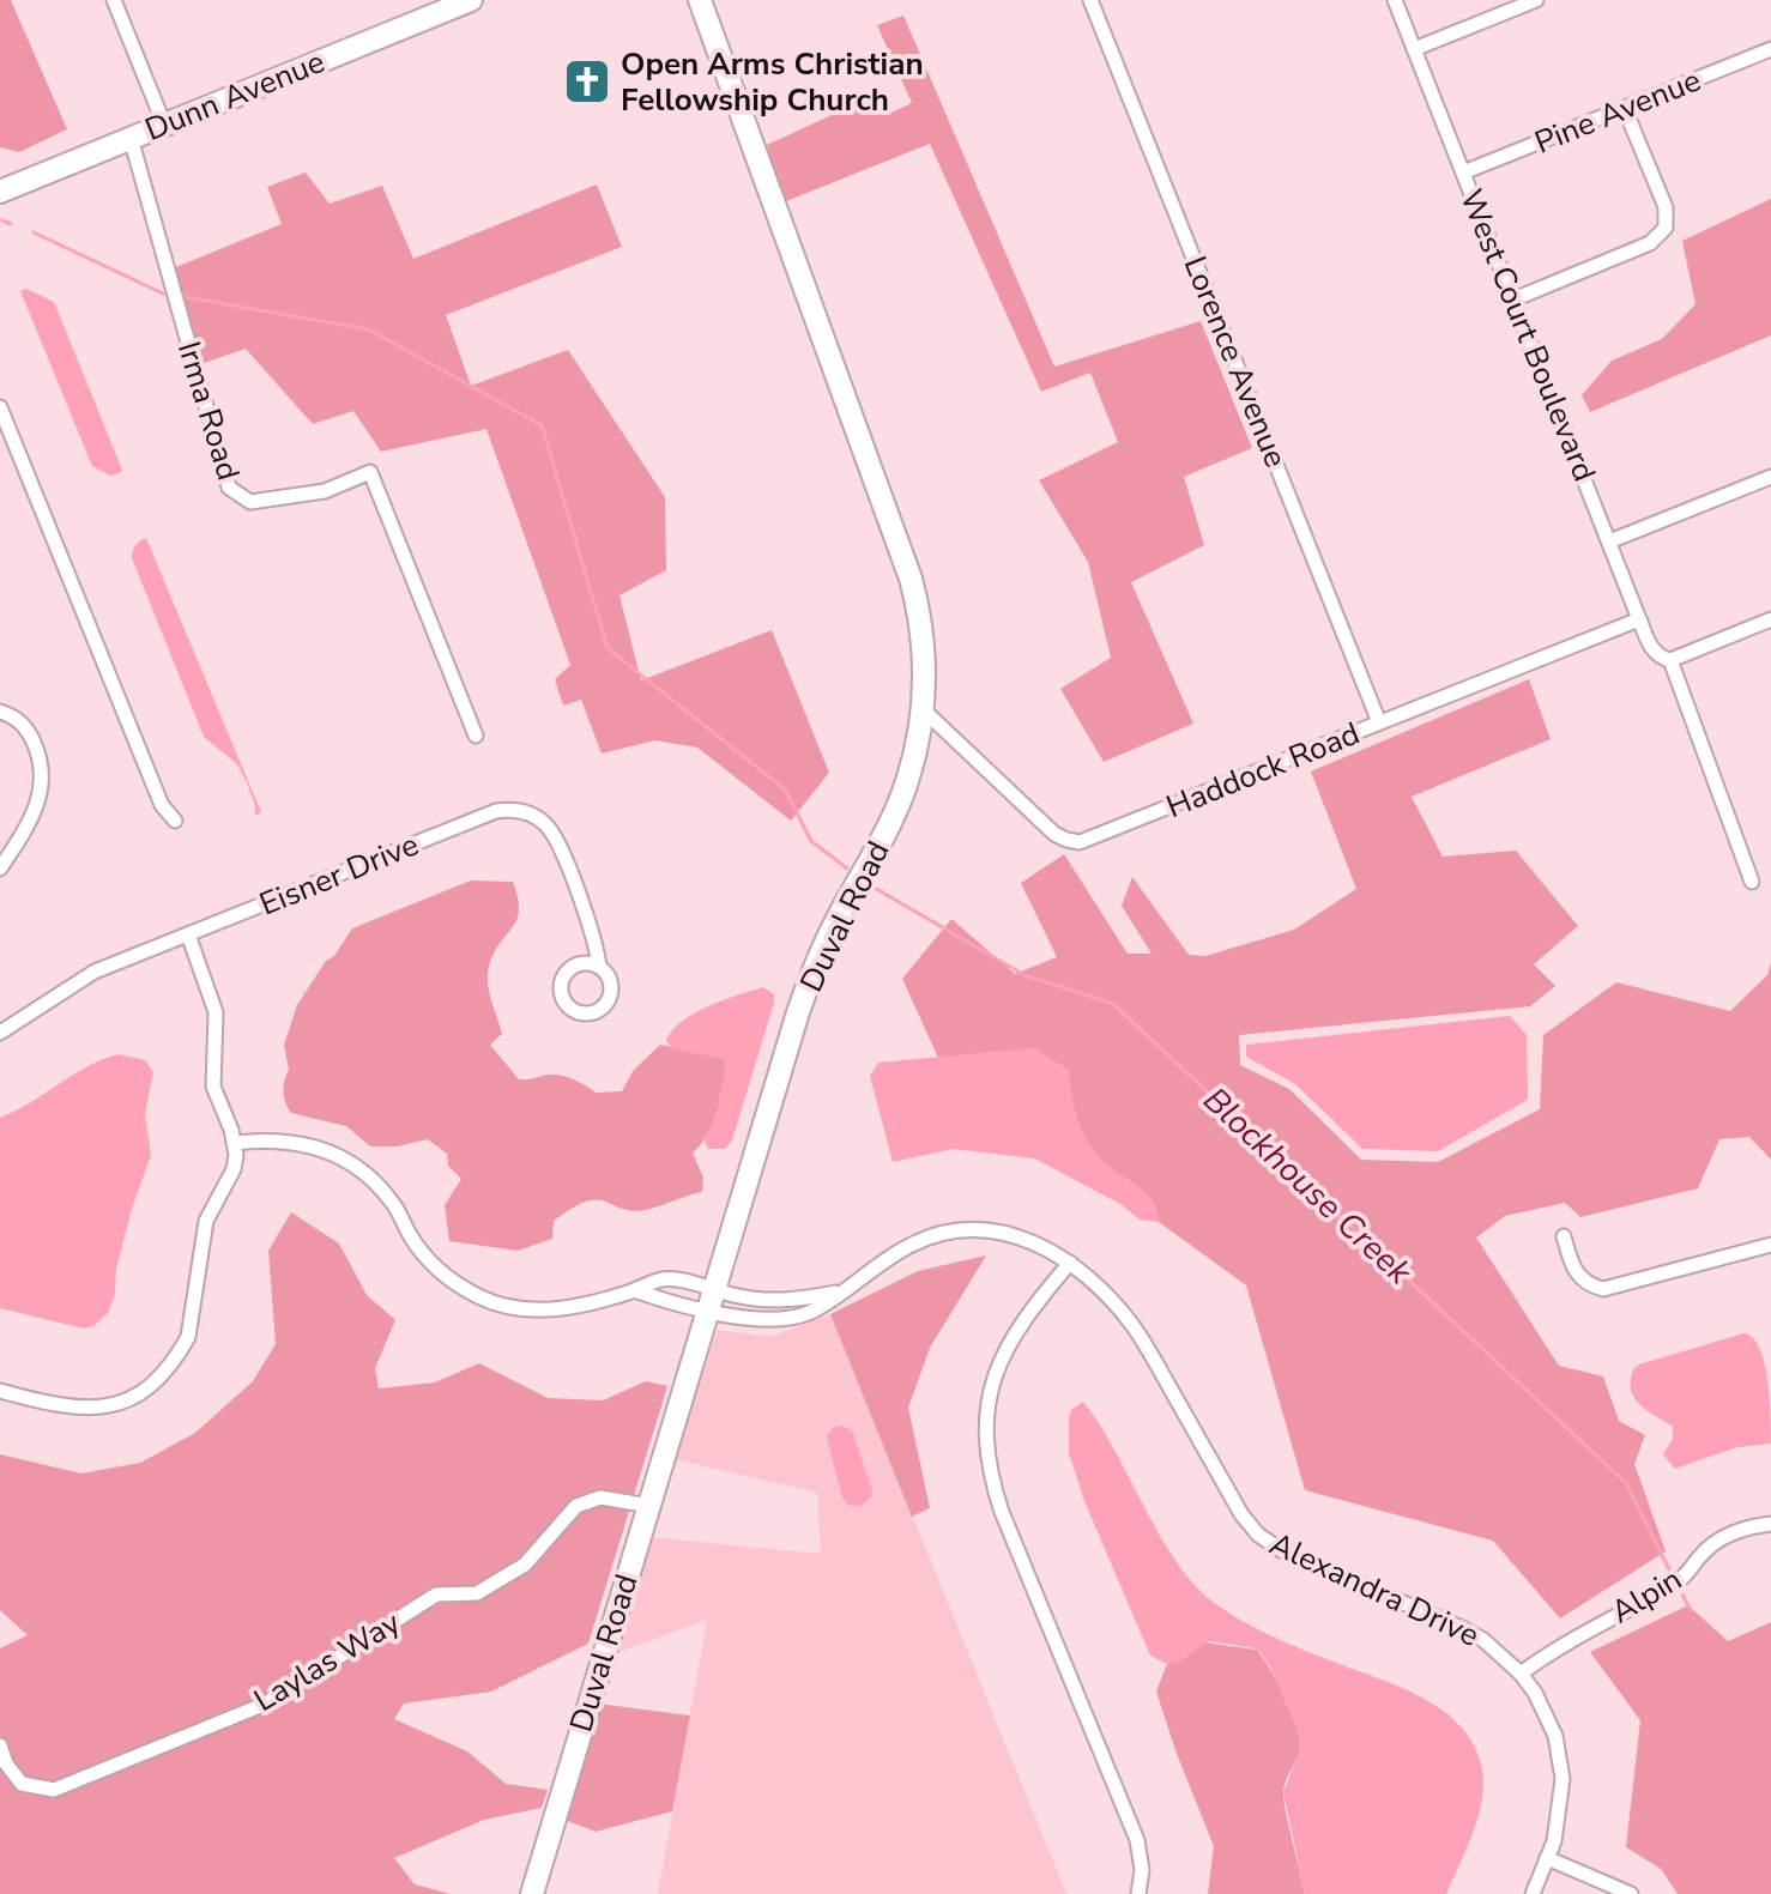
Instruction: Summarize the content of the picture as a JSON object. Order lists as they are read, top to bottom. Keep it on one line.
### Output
{"streets":{"main road":["Dunn Avenue","Duval Road"],"street":["Pine Avenue","West Court Boulevard","Lorence Avenue","Irma Road","Haddock Road","Eisner Drive","Alexandra Drive","Alpin","Laylas Way"]},"crossings":[["Dunn Avenue","Irma Road"],["Pine Avenue","West Court Boulevard"],["West Court Boulevard","Haddock Road"],["Lorence Avenue","Haddock Road"],["Haddock Road","Duval Road"],["Duval Road","Alexandra Drive"],["Duval Road","Laylas Way"],["Alexandra Drive","Alpin"]],"water":["Blockhouse Creek"],"places":{"church":["Open Arms Christian Fellowship Church"]}}
